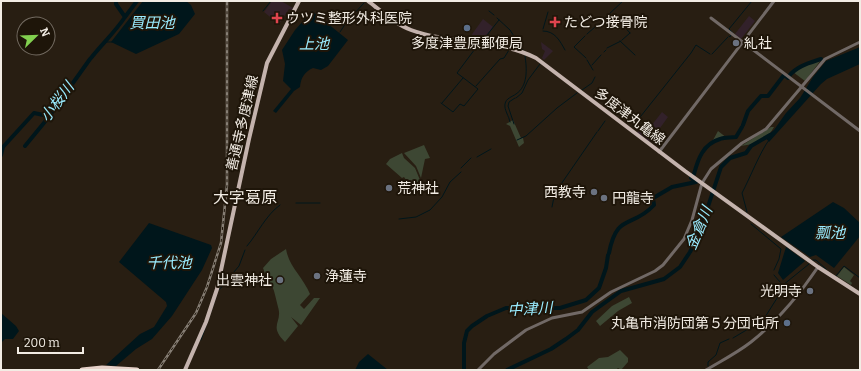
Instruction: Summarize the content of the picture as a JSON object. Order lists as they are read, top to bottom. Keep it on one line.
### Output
{"streets":{"main road":["多度津丸亀線","善通寺多度津線"]},"districts":["大字葛原"],"water":["買田池","上池","小桜川","金倉川","瓢池","千代池","中津川"],"places":{"health":["ウツミ整形外科医院","たどつ接骨院"],"other":["多度津豊原郵便局","糺社","荒神社","西教寺","円龍寺","浄蓮寺","出雲神社","光明寺","丸亀市消防団第５分団屯所"]},"scale_bar":"200 m","north":"top right"}
